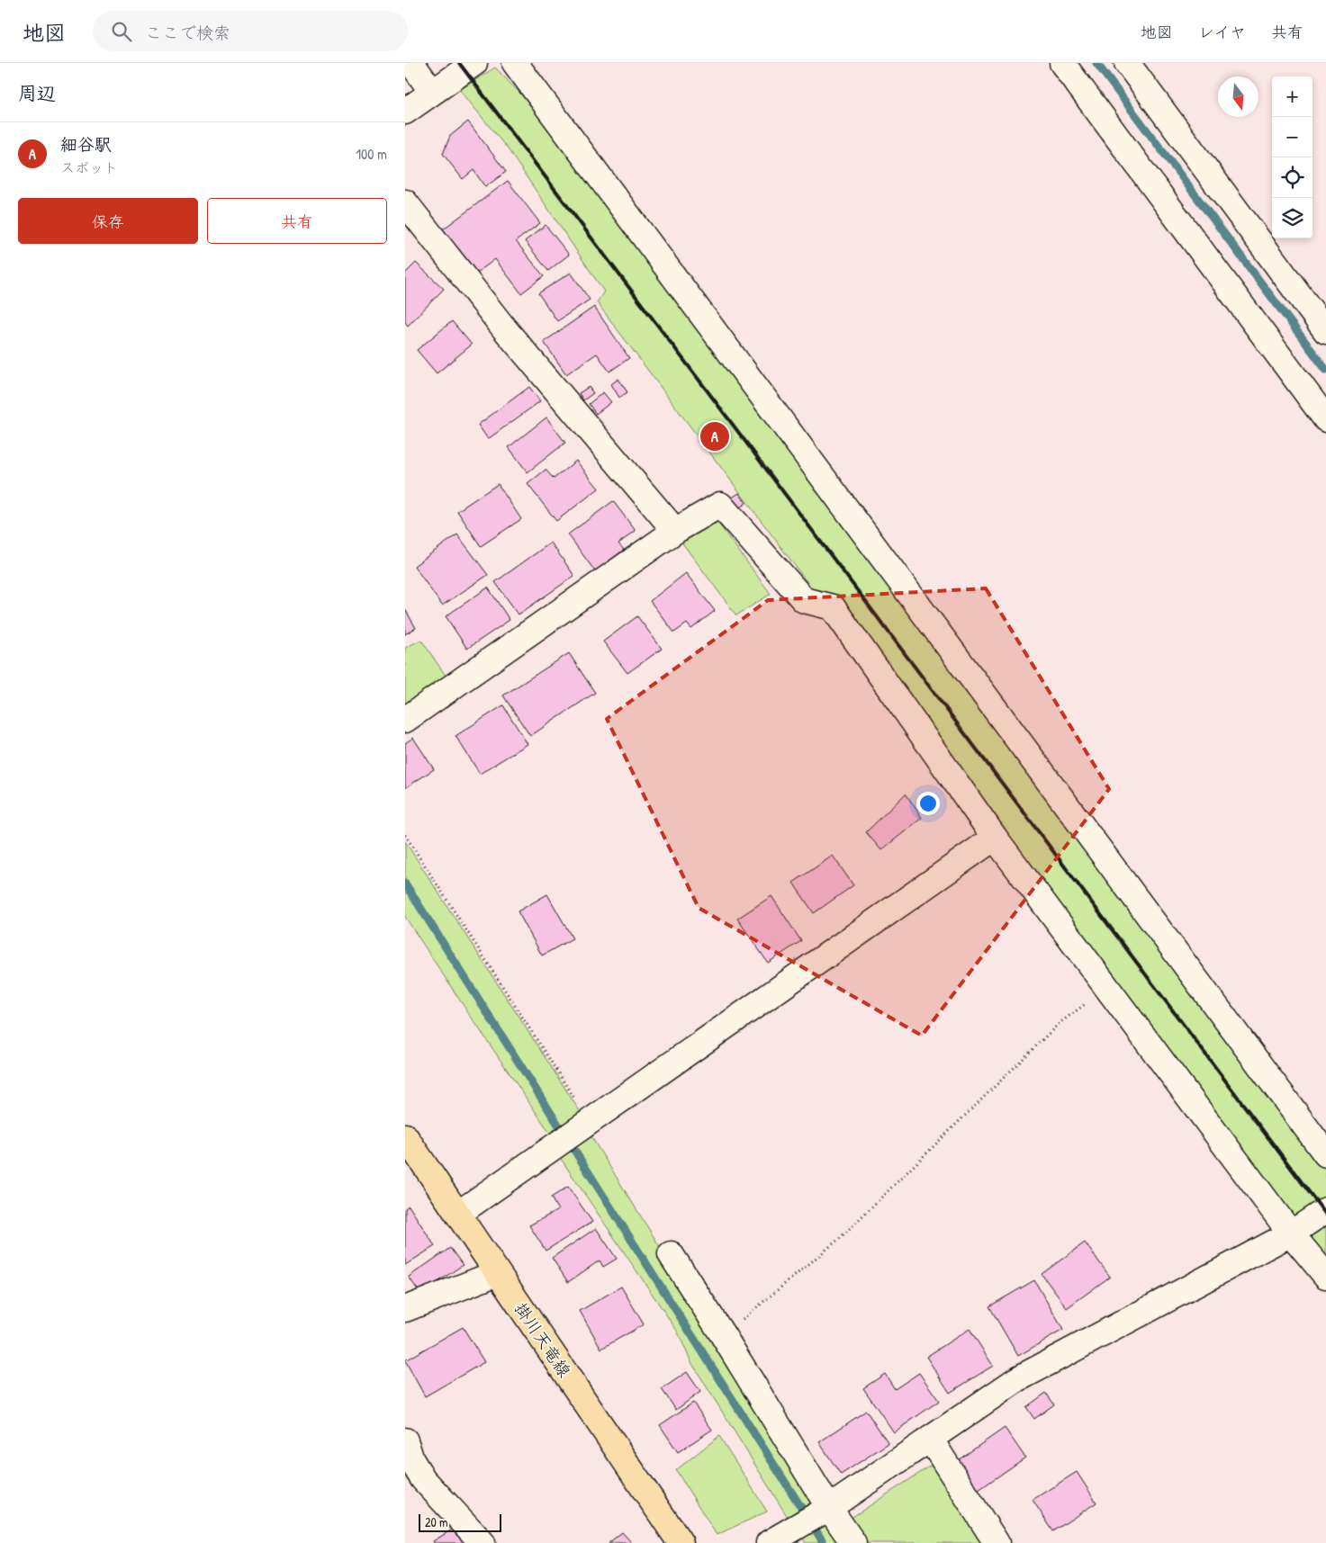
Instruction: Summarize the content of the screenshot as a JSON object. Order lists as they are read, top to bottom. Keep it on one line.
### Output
{"streets":{"main road":["掛川天竜線"]},"scale_bar":"20 m","north":"bottom","page":{"header":"地図","search":"ここで検索","nav":["地図","レイヤ","共有"],"heading":"周辺","map_buttons":["+","−"],"list":[{"mark":"A","name":"細谷駅","note":"スポット","value":"100 m"}],"buttons":["保存","共有"],"pins":"A","scale":"20 m"}}
